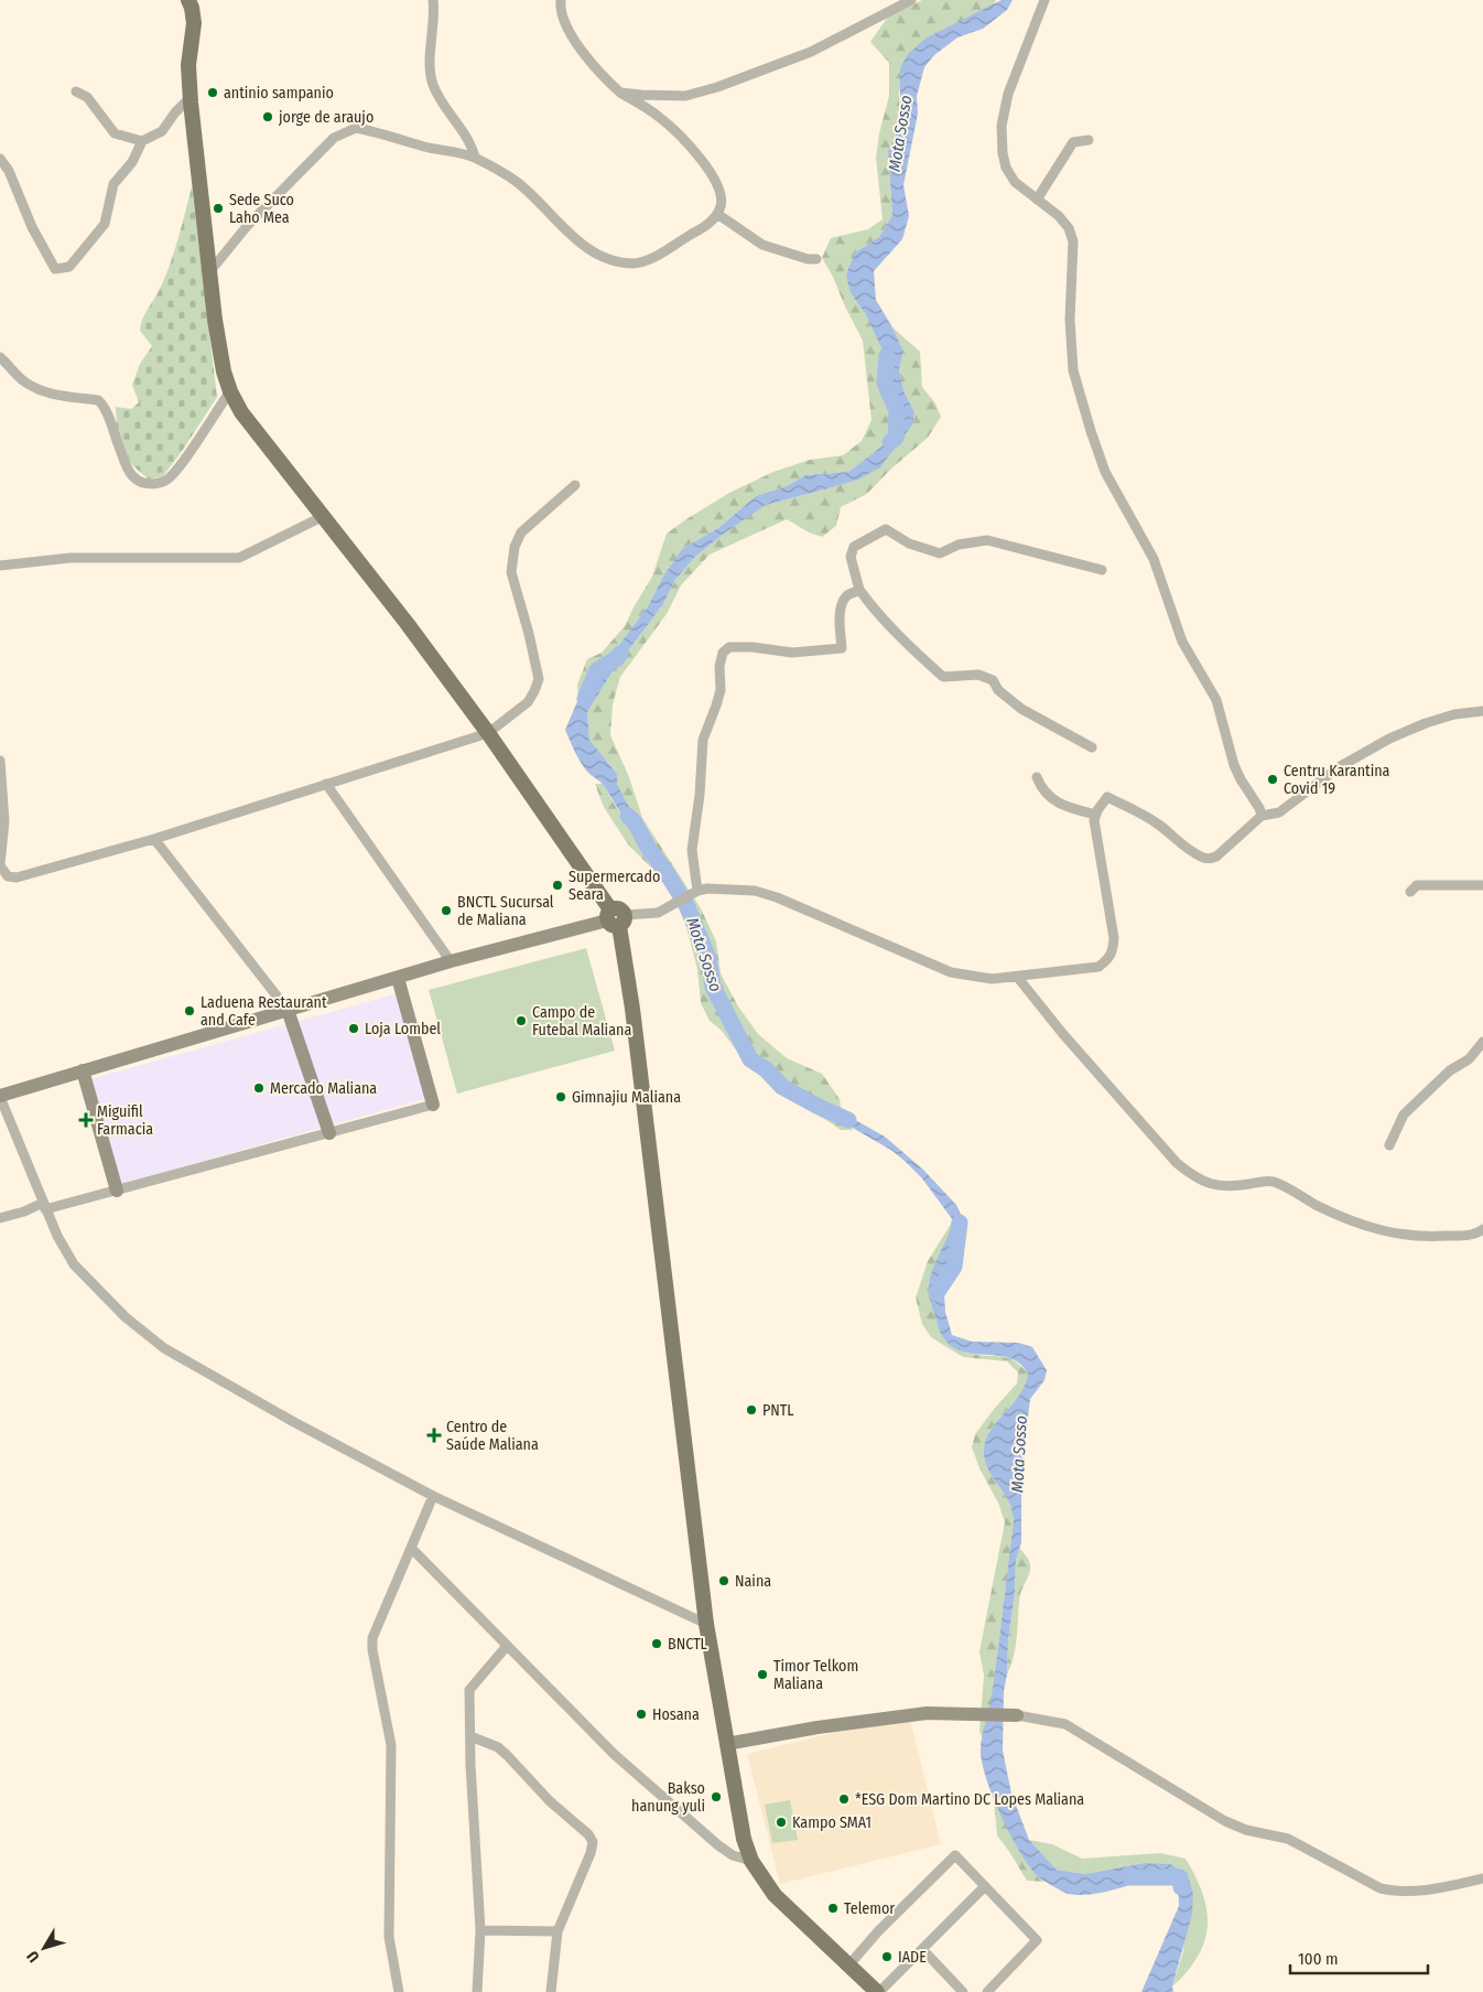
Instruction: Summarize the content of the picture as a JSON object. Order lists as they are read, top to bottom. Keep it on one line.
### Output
{"water":["Mota Sosso"],"places":{"other":["antinio sampanio","jorge de araujo","Sede Suco Laho Mea","Centru Karantina Covid 19","Supermercado Seara","BNCTL Sucursal de Maliana","Laduena Restaurant and Cafe","Campo de Futebal Maliana","Loja Lombel","Mercado Maliana","Gimnajiu Maliana","PNTL","Naina","BNCTL","Timor Telkom Maliana","Hosana","Bakso hanung yuli","*ESG Dom Martino DC Lopes Maliana","Kampo SMA1","Telemor","IADE"],"health":["Miguifil Farmacia","Centro de Saúde Maliana"]},"scale_bar":"100 m","north":"bottom left"}
